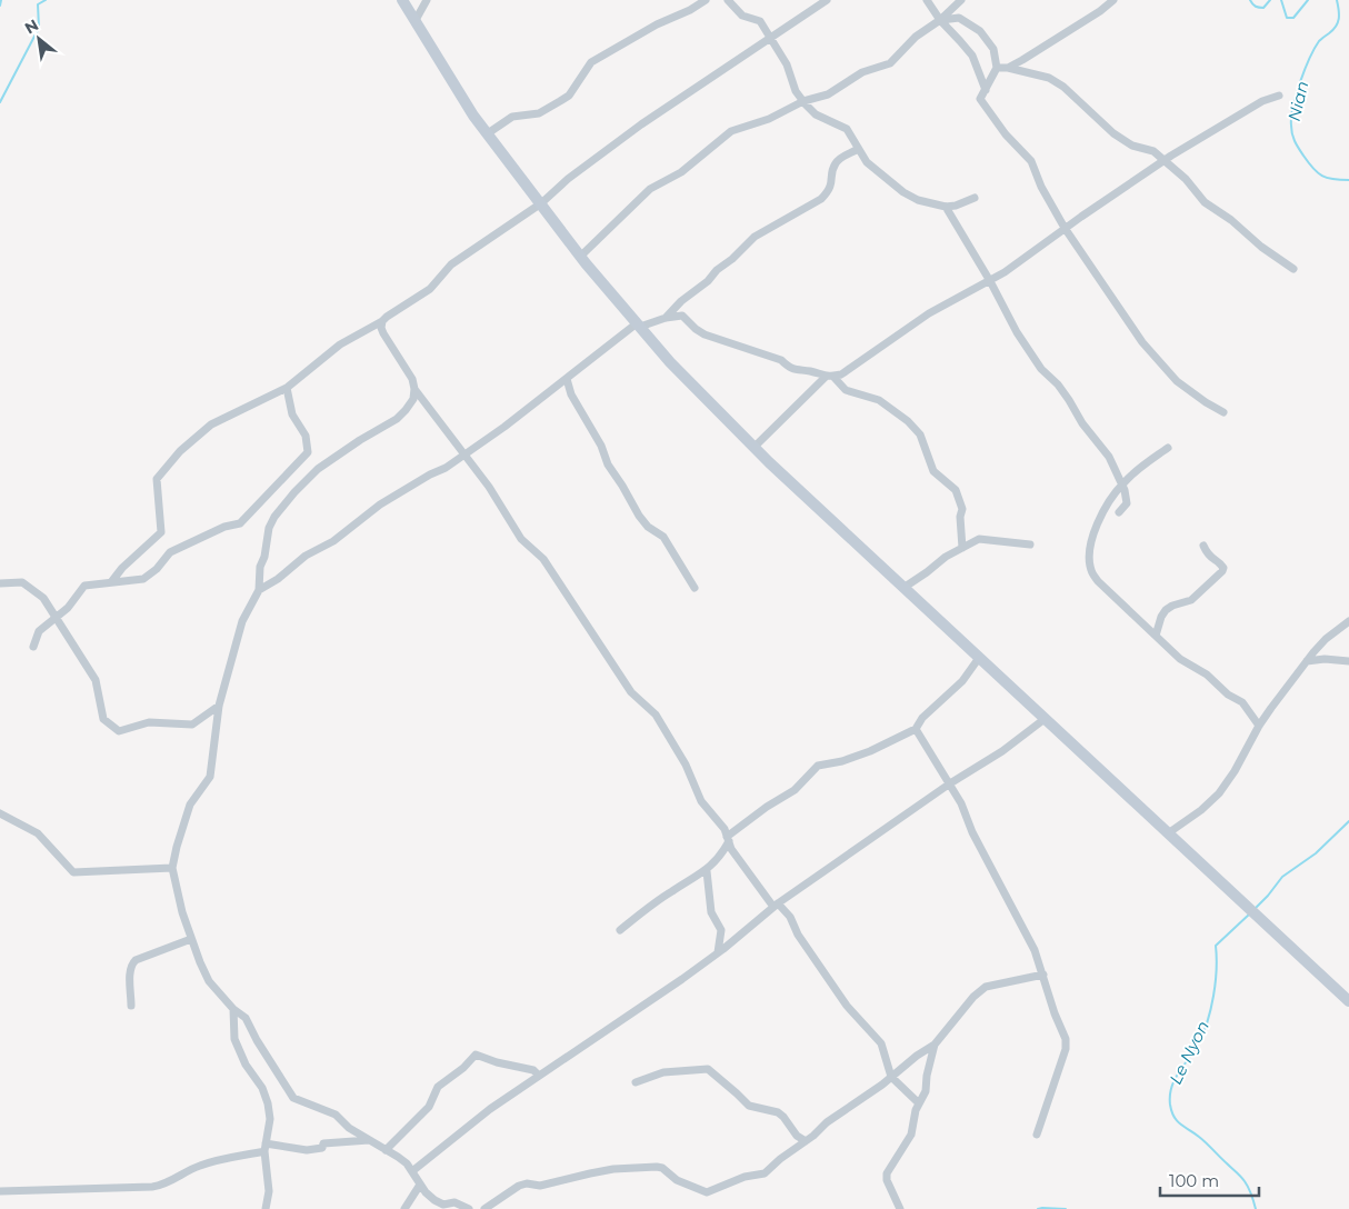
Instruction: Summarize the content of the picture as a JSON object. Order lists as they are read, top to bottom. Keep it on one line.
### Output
{"water":["Nian","Le Nyon"],"scale_bar":"100 m","north":"top left"}
